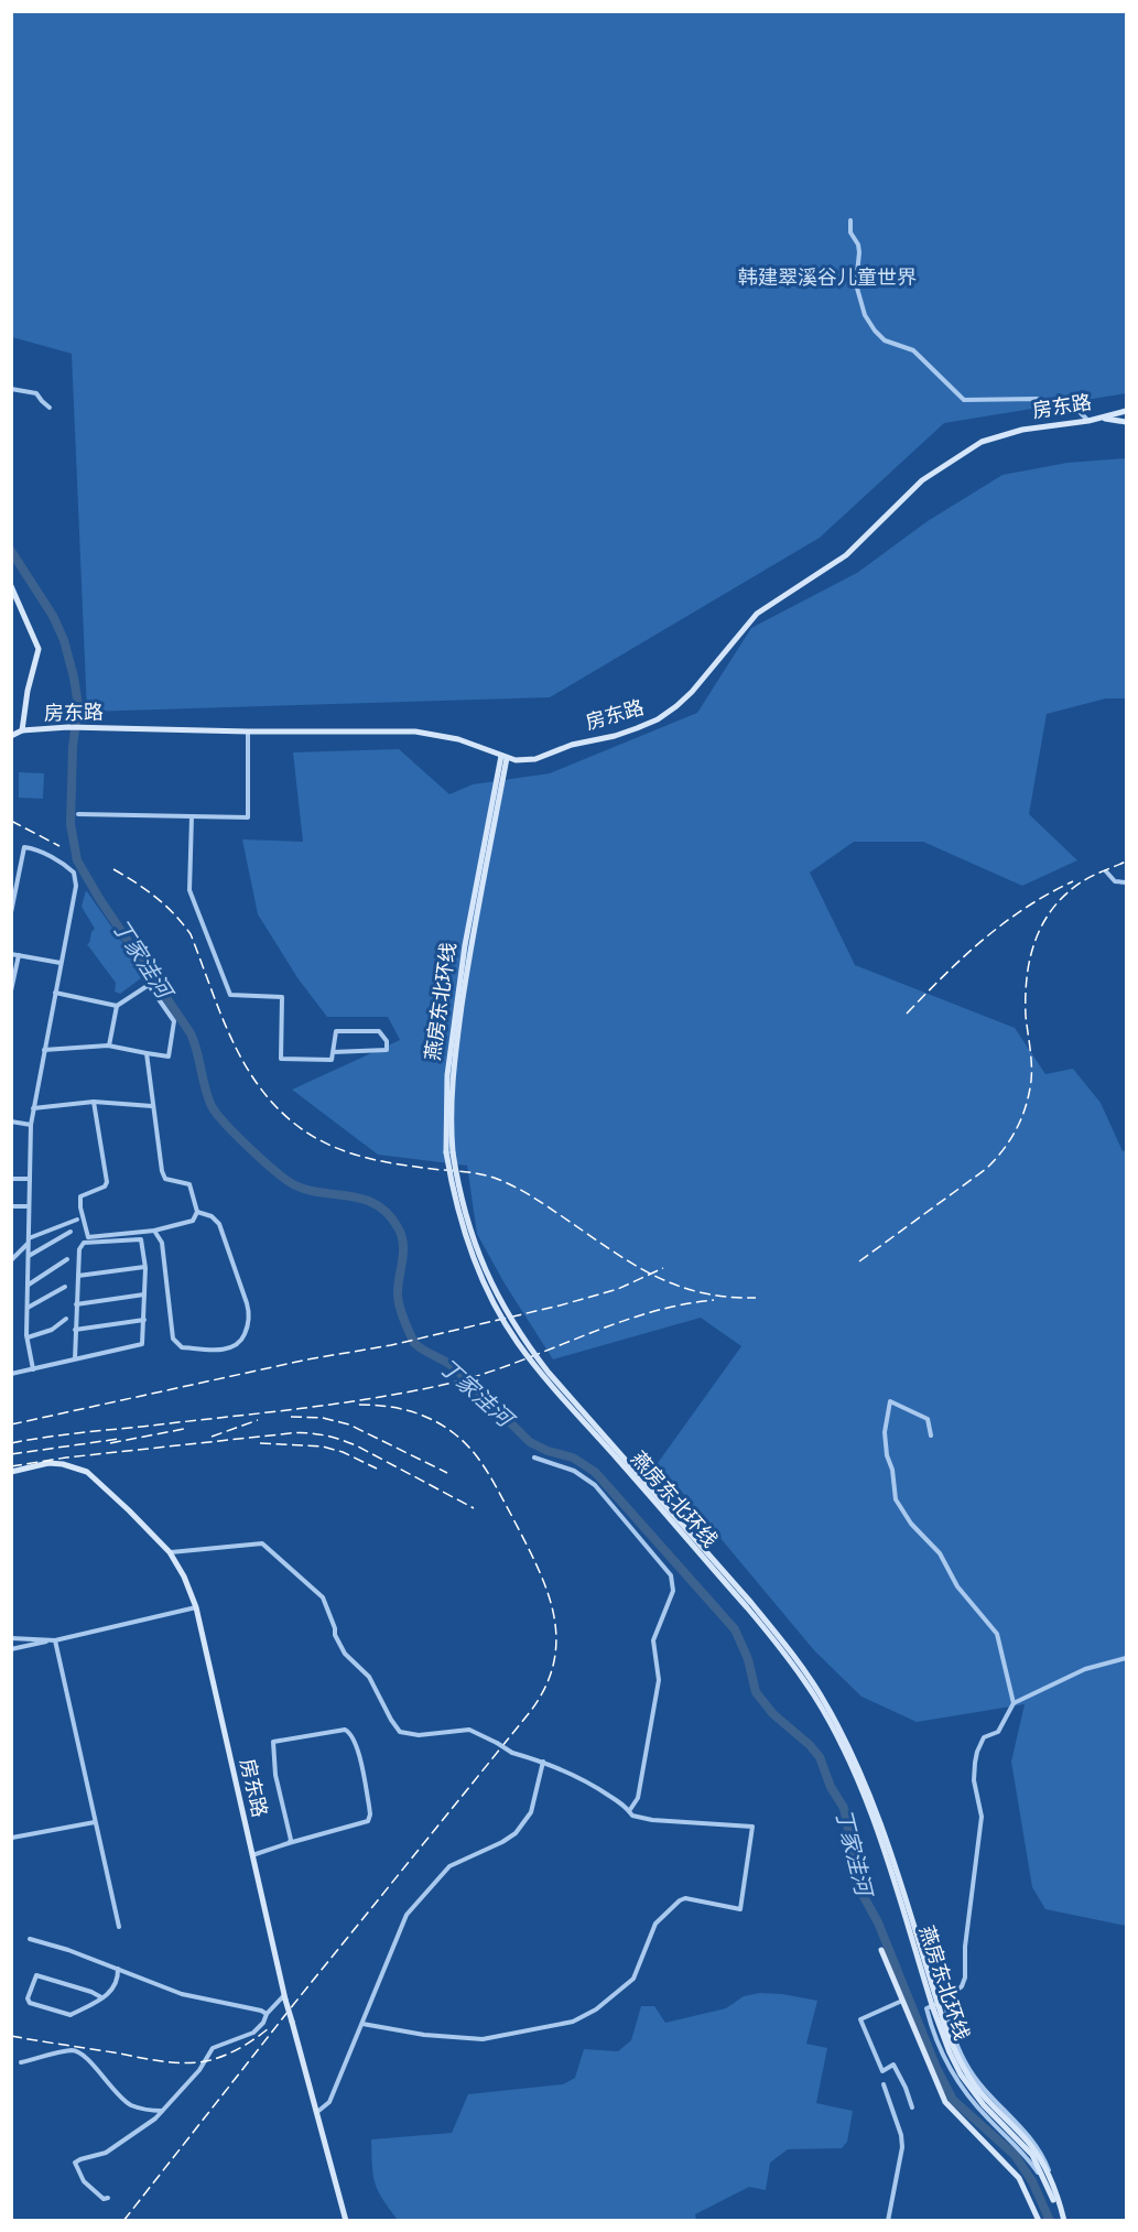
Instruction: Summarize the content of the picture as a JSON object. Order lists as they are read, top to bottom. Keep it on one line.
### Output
{"streets":{"main road":["房东路","燕房东北环线"]},"crossings":[["房东路","燕房东北环线"]],"water":["丁家洼河"],"parks":["韩建翠溪谷儿童世界"]}
